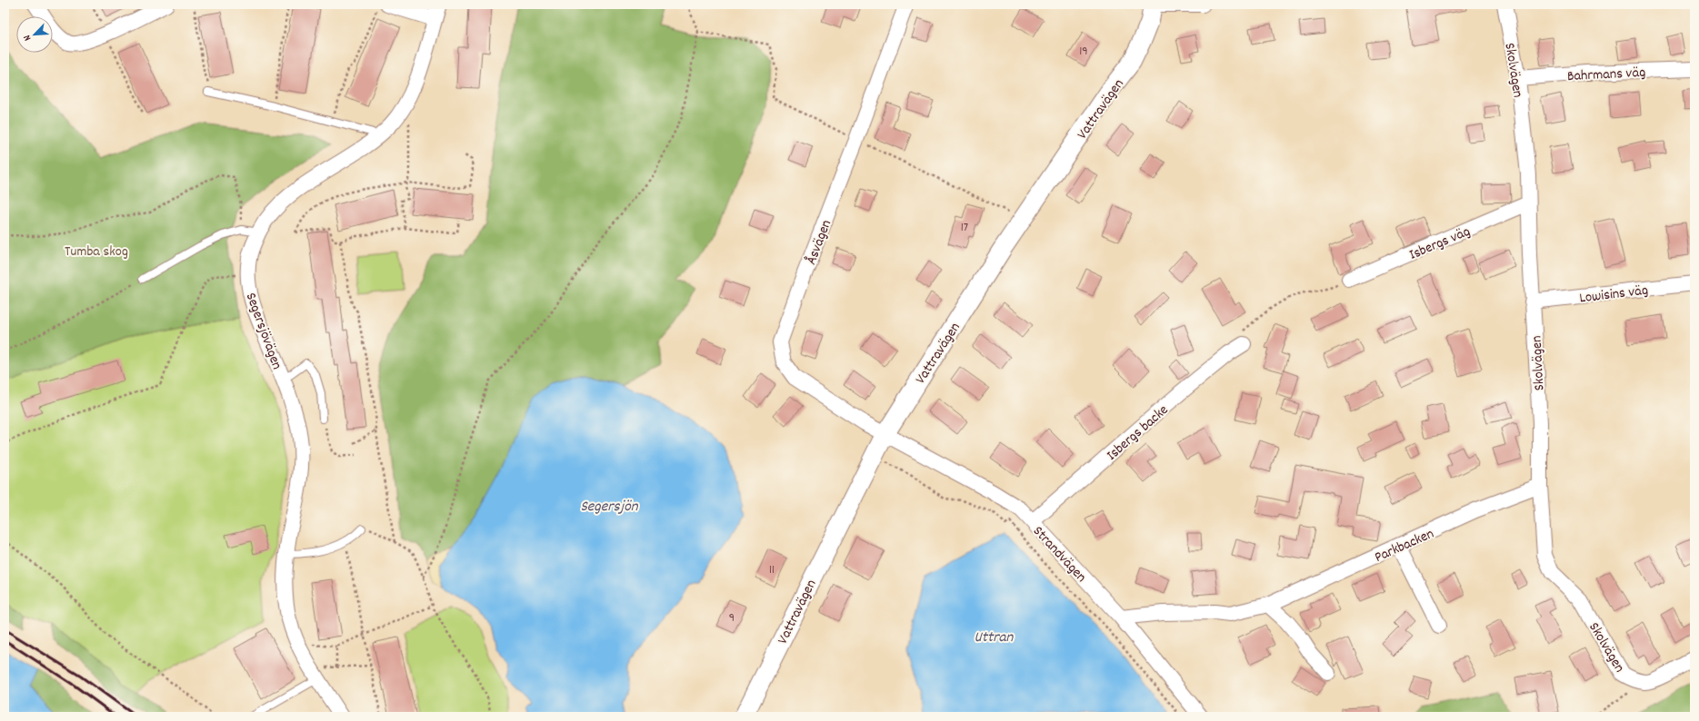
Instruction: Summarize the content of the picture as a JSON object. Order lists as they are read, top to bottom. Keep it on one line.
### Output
{"streets":{"street":["Skolvägen","Bahrmans väg","Vattravägen","Åsvägen","Isbergs väg","Lowisins väg","Segersjövägen","Isbergs backe","Parkbacken","Strandvägen"]},"crossings":[["Skolvägen","Bahrmans väg"],["Skolvägen","Isbergs väg"],["Skolvägen","Lowisins väg"],["Skolvägen","Parkbacken"],["Vattravägen","Åsvägen"],["Vattravägen","Strandvägen"],["Åsvägen","Strandvägen"],["Isbergs backe","Strandvägen"],["Parkbacken","Strandvägen"]],"water":["Segersjön","Uttran"],"parks":["Tumba skog"],"house_numbers":["19","17","11","9"],"north":"bottom left"}
